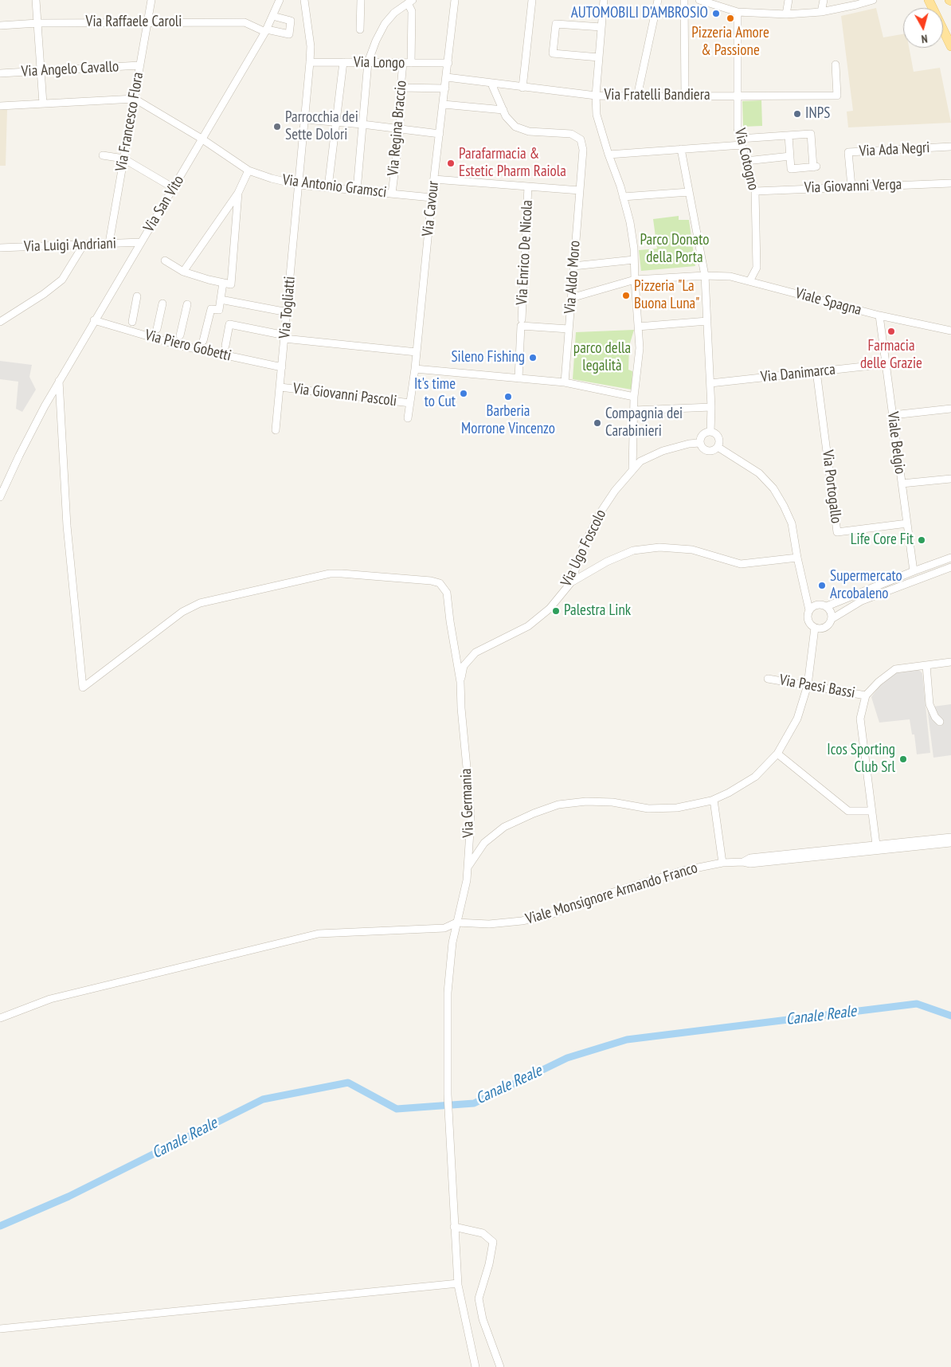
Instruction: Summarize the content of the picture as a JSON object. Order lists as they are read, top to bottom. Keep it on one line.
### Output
{"streets":{"street":["Via Raffaele Caroli","Via Longo","Via Angelo Cavallo","Via Fratelli Bandiera","Via Francesco Flora","Via Regina Braccio","Via Ada Negri","Via Cotogno","Via Antonio Gramsci","Via Giovanni Verga","Via San Vito","Via Cavour","Via Luigi Andriani","Via Enrico De Nicola","Via Aldo Moro","Viale Spagna","Via Togliatti","Via Piero Gobetti","Via Danimarca","Via Giovanni Pascoli","Viale Belgio","Via Portogallo","Via Ugo Foscolo","Via Paesi Bassi","Via Germania","Viale Monsignore Armando Franco"]},"crossings":[["Via Raffaele Caroli","Via Francesco Flora"],["Via Raffaele Caroli","Via San Vito"],["Via Longo","Via Regina Braccio"],["Via Longo","Via Cavour"],["Via Longo","Via Togliatti"],["Via Angelo Cavallo","Via Francesco Flora"],["Via Fratelli Bandiera","Via Cotogno"],["Via Fratelli Bandiera","Via Cavour"],["Via Fratelli Bandiera","Via Aldo Moro"],["Via Francesco Flora","Via Antonio Gramsci"],["Via Francesco Flora","Via Luigi Andriani"],["Via Regina Braccio","Via Antonio Gramsci"],["Via Ada Negri","Via Giovanni Verga"],["Via Cotogno","Via Giovanni Verga"],["Via Cotogno","Viale Spagna"],["Via Antonio Gramsci","Via San Vito"],["Via Antonio Gramsci","Via Cavour"],["Via Antonio Gramsci","Via Togliatti"],["Via San Vito","Via Luigi Andriani"],["Via San Vito","Via Piero Gobetti"],["Via Cavour","Via Giovanni Pascoli"],["Via Aldo Moro","Viale Spagna"],["Viale Spagna","Viale Belgio"],["Via Togliatti","Via Piero Gobetti"],["Via Togliatti","Via Giovanni Pascoli"],["Via Danimarca","Viale Belgio"],["Via Danimarca","Via Portogallo"],["Viale Belgio","Via Portogallo"],["Via Ugo Foscolo","Via Germania"],["Via Germania","Viale Monsignore Armando Franco"]],"water":["Canale Reale"],"parks":["Parco Donato della Porta","parco della legalità"],"places":["AUTOMOBILI D'AMBROSIO","Pizzeria Amore & Passione","INPS","Parrocchia dei Sette Dolori","Parafarmacia & Estetic Pharm Raiola","Pizzeria \"La Buona Luna\"","Farmacia delle Grazie","Sileno Fishing","It's time to Cut","Barberia Morrone Vincenzo","Compagnia dei Carabinieri","Life Core Fit","Supermercato Arcobaleno","Palestra Link","Icos Sporting Club Srl"],"north":"bottom"}
